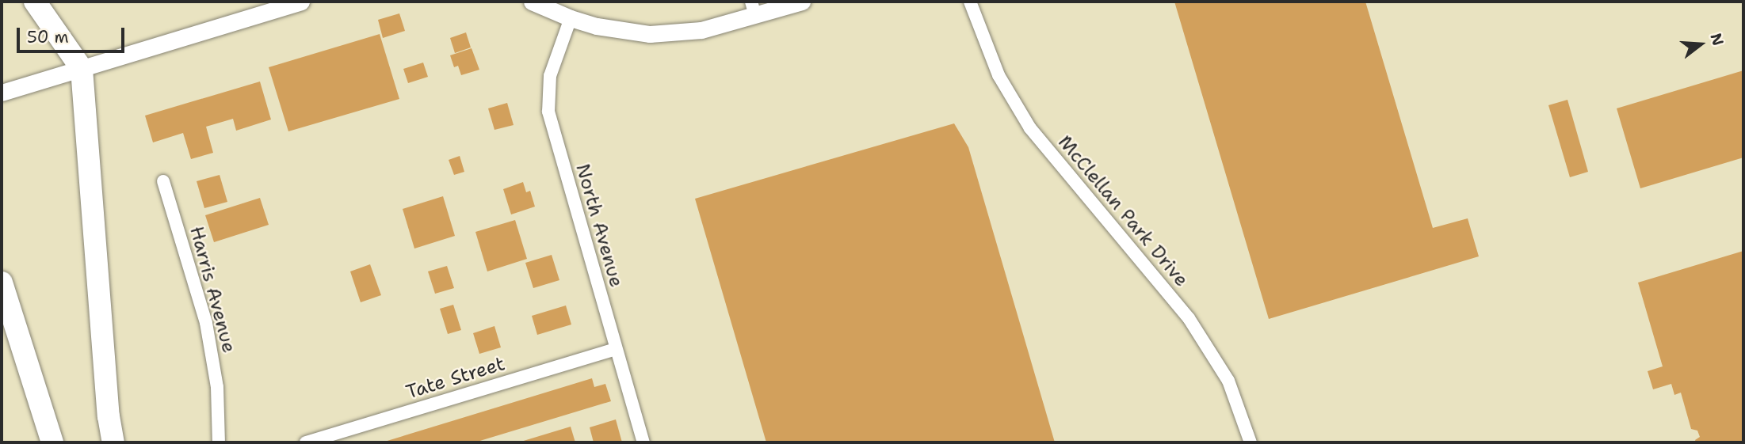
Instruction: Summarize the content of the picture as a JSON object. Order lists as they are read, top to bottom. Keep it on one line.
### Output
{"streets":{"street":["McClellan Park Drive","North Avenue","Harris Avenue","Tate Street"]},"crossings":[["North Avenue","Tate Street"]],"scale_bar":"50 m","north":"right"}
